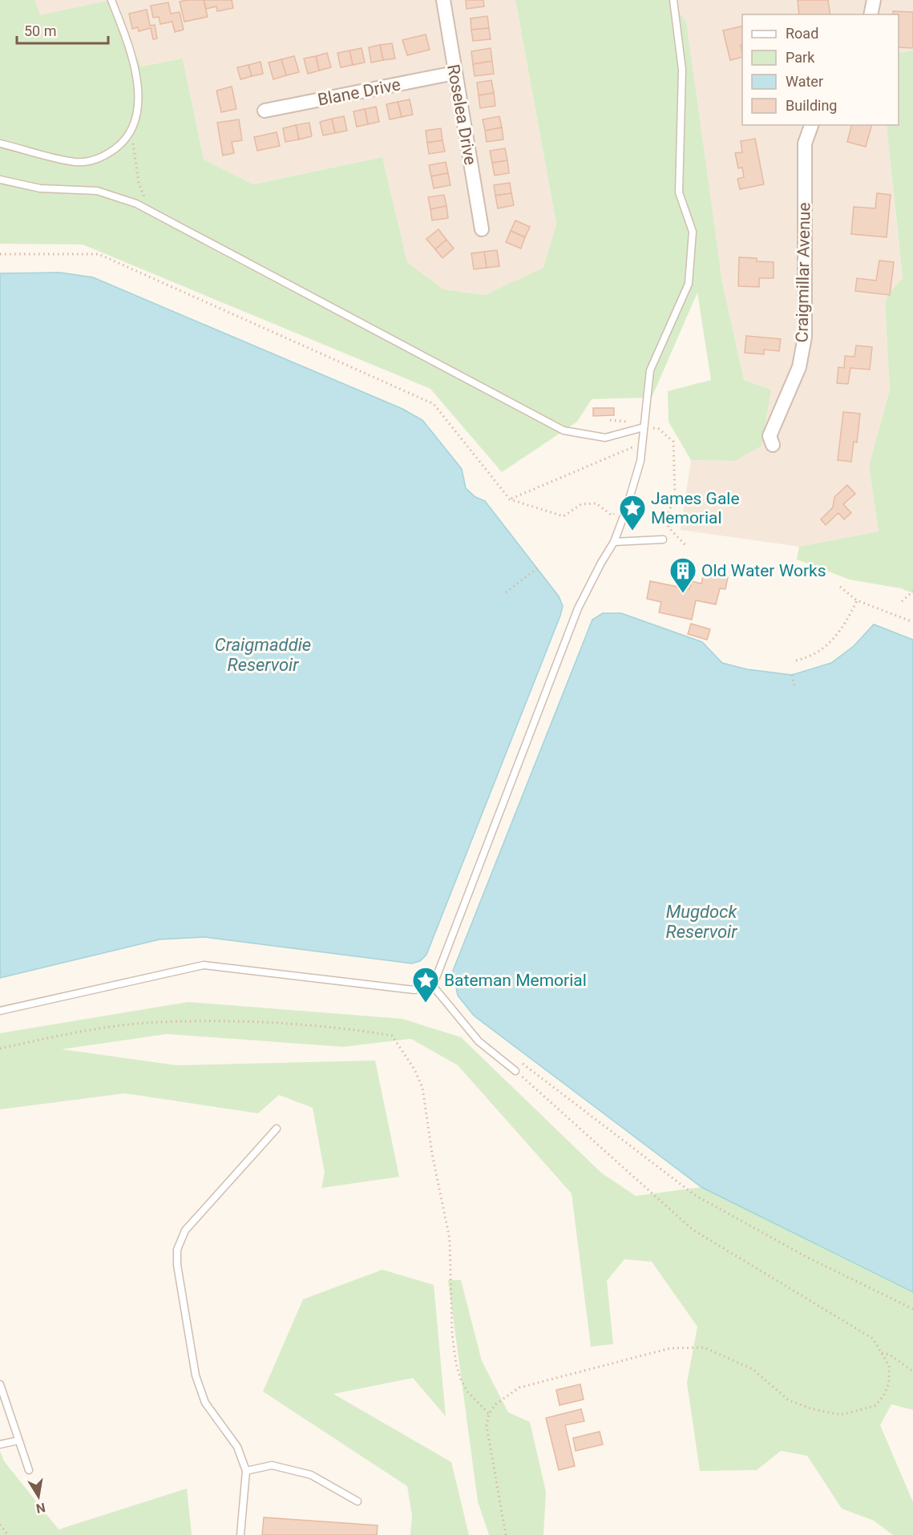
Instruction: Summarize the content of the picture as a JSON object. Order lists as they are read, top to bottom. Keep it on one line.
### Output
{"streets":{"street":["Blane Drive","Roselea Drive","Craigmillar Avenue"]},"crossings":[["Blane Drive","Roselea Drive"]],"water":["Craigmaddie Reservoir","Mugdock Reservoir"],"places":{"place":["James Gale Memorial","Bateman Memorial"],"building":["Old Water Works"]},"legend":["Road","Park","Water","Building"],"scale_bar":"50 m","north":"bottom"}
